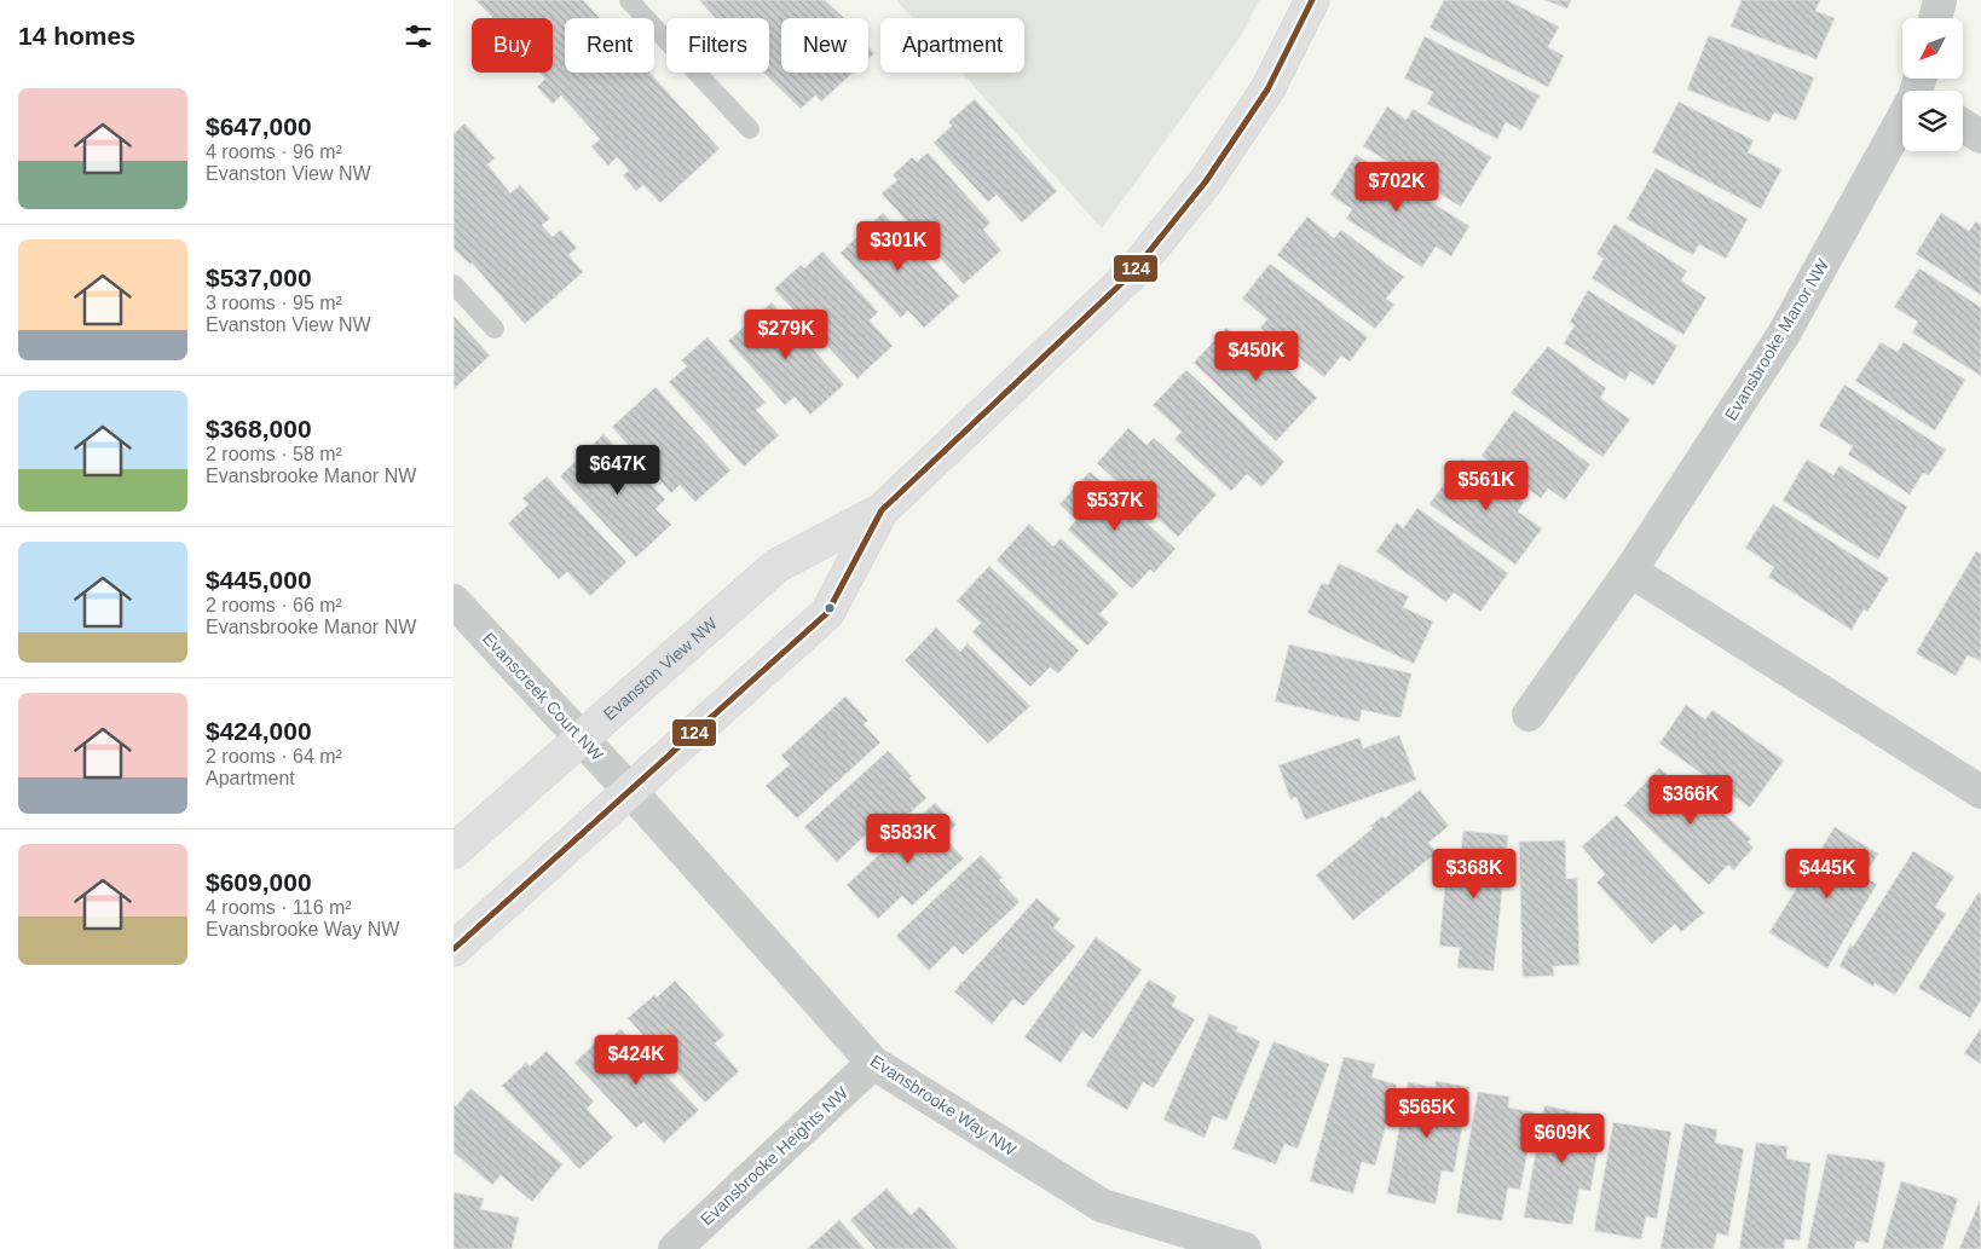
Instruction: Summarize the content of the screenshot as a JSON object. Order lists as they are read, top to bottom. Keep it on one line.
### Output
{"streets":{"street":["Evansbrooke Manor NW","Evanston View NW","Evanscreek Court NW","Evansbrooke Way NW","Evansbrooke Heights NW"]},"crossings":[["Evanston View NW","Evanscreek Court NW"],["Evanston View NW","Evansbrooke Way NW"],["Evanscreek Court NW","Evansbrooke Way NW"],["Evansbrooke Way NW","Evansbrooke Heights NW"]],"lines":["transit line 124"],"north":"bottom left","page":{"heading":"14 homes","chip":["Buy","Rent","Filters","New","Apartment"],"list":[{"name":"$647,000","note":"4 rooms · 96 m² · Evanston View NW"},{"name":"$537,000","note":"3 rooms · 95 m² · Evanston View NW"},{"name":"$368,000","note":"2 rooms · 58 m² · Evansbrooke Manor NW"},{"name":"$445,000","note":"2 rooms · 66 m² · Evansbrooke Manor NW"},{"name":"$424,000","note":"2 rooms · 64 m² · Apartment"},{"name":"$609,000","note":"4 rooms · 116 m² · Evansbrooke Way NW"}],"price":["$702K","$301K","$279K","$450K","$647K","$561K","$537K","$366K","$583K","$368K","$445K","$424K","$565K","$609K"]}}
